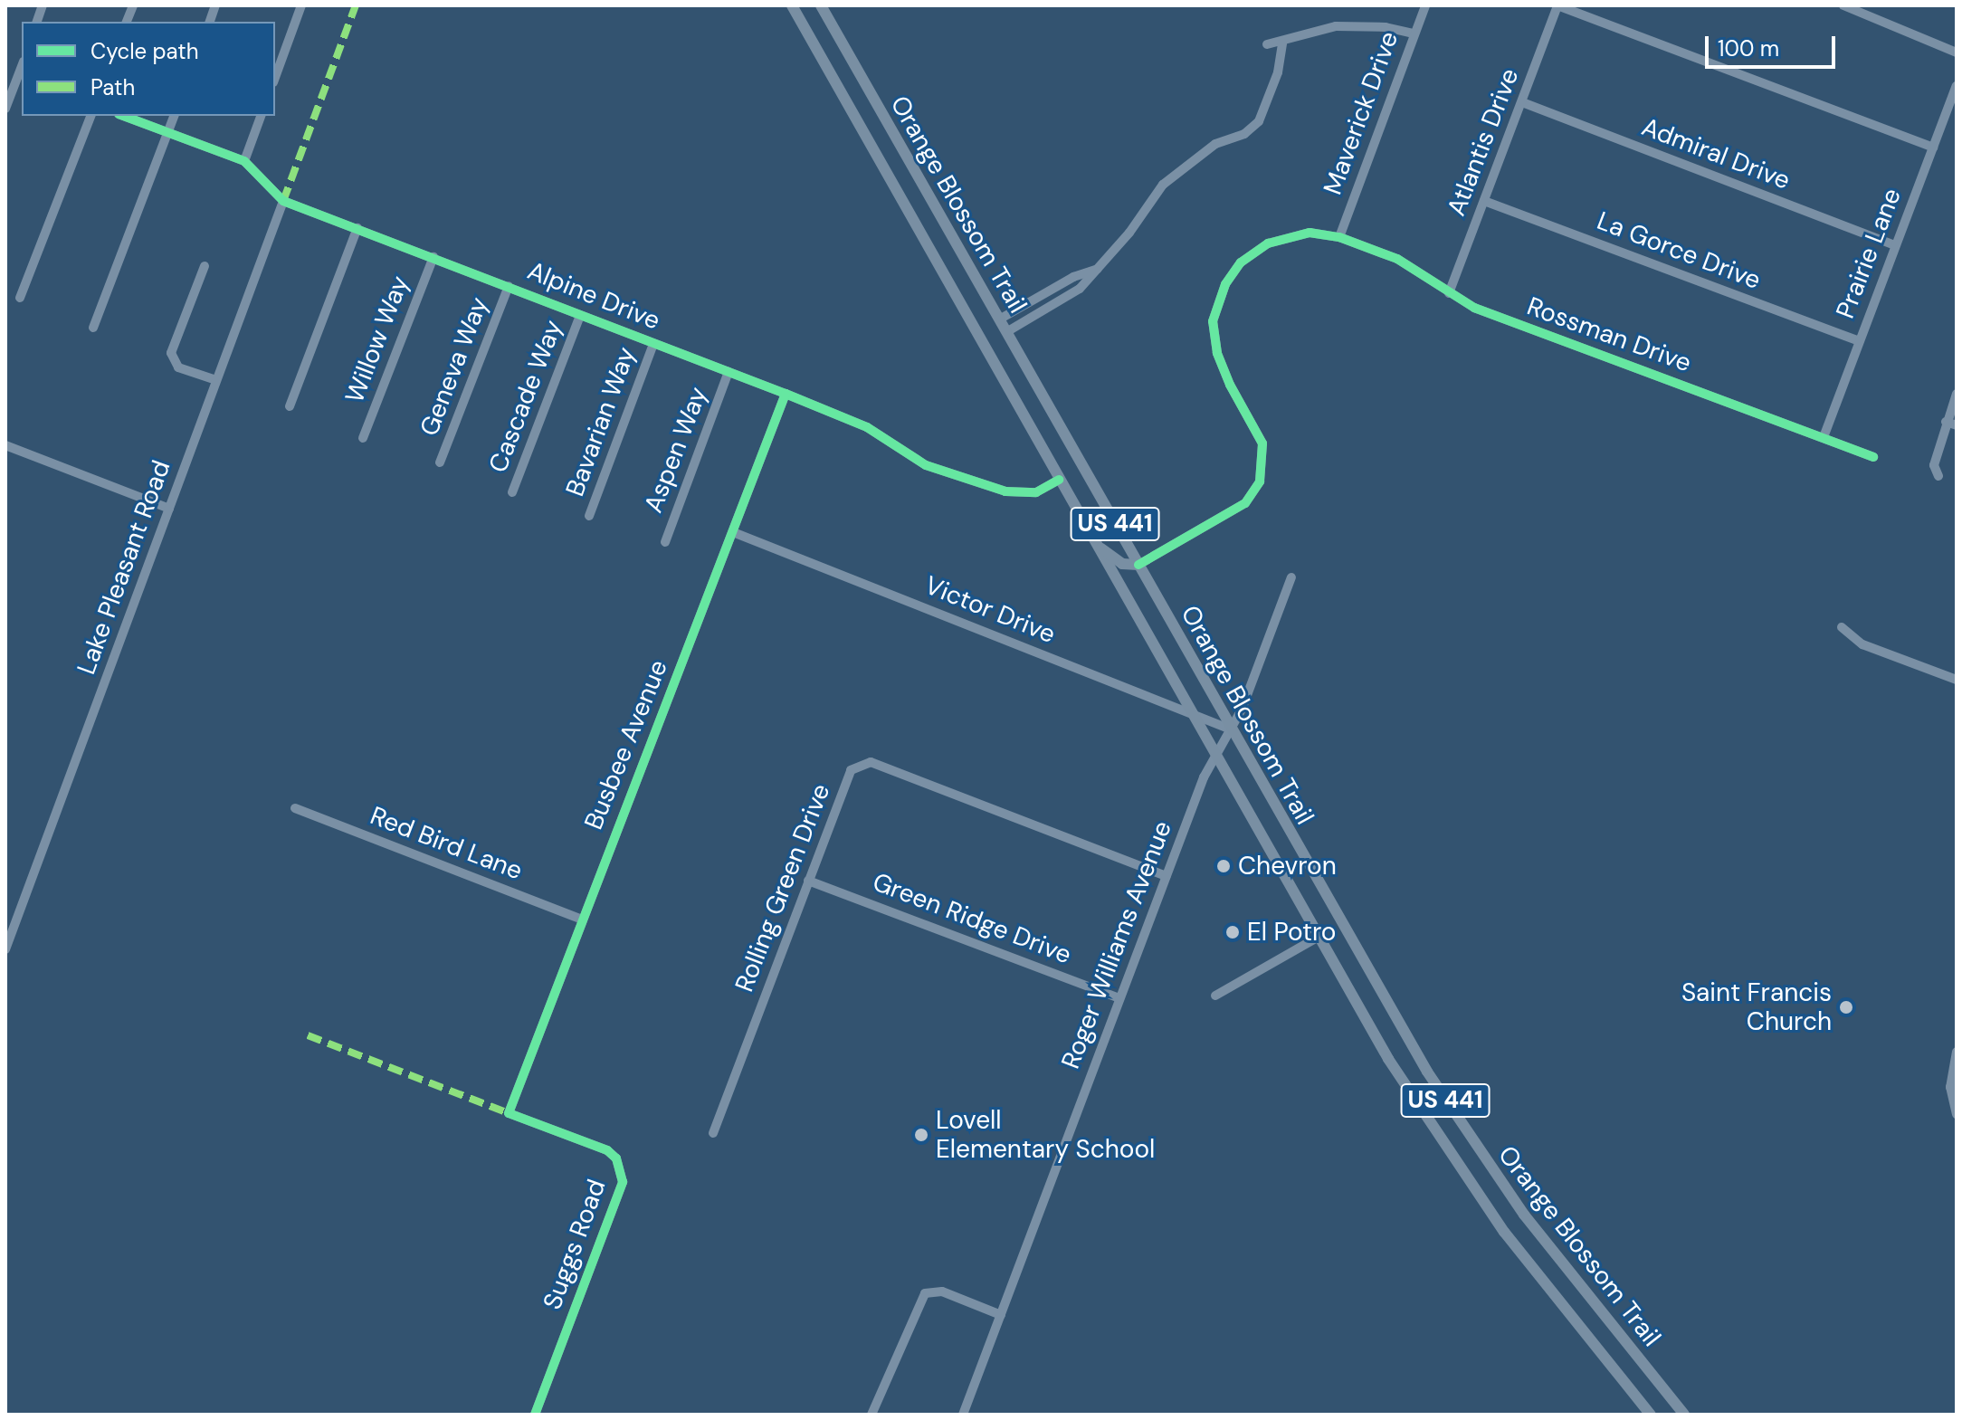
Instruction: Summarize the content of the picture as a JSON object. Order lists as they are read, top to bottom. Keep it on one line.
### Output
{"streets":{"main road":["Orange Blossom Trail","US 441"],"street":["Maverick Drive","Atlantis Drive","Admiral Drive","La Gorce Drive","Prairie Lane","Alpine Drive","Rossman Drive","Willow Way","Geneva Way","Cascade Way","Bavarian Way","Aspen Way","Lake Pleasant Road","Victor Drive","Busbee Avenue","Red Bird Lane","Rolling Green Drive","Green Ridge Drive","Roger Williams Avenue","Suggs Road"]},"crossings":[["Maverick Drive","Rossman Drive"],["Atlantis Drive","Admiral Drive"],["Atlantis Drive","La Gorce Drive"],["Atlantis Drive","Rossman Drive"],["Admiral Drive","Prairie Lane"],["Orange Blossom Trail","Alpine Drive"],["Orange Blossom Trail","Rossman Drive"],["Orange Blossom Trail","Victor Drive"],["Orange Blossom Trail","Roger Williams Avenue"],["La Gorce Drive","Prairie Lane"],["Prairie Lane","Rossman Drive"],["Alpine Drive","Willow Way"],["Alpine Drive","Geneva Way"],["Alpine Drive","Cascade Way"],["Alpine Drive","Bavarian Way"],["Alpine Drive","Aspen Way"],["Alpine Drive","Lake Pleasant Road"],["Alpine Drive","Busbee Avenue"],["Victor Drive","Busbee Avenue"],["Victor Drive","Roger Williams Avenue"],["Busbee Avenue","Red Bird Lane"],["Busbee Avenue","Suggs Road"],["Rolling Green Drive","Green Ridge Drive"],["Rolling Green Drive","Roger Williams Avenue"],["Green Ridge Drive","Roger Williams Avenue"]],"places":["Chevron","El Potro","Saint Francis Church","Lovell Elementary School"],"legend":["Cycle path","Path"],"scale_bar":"100 m"}
